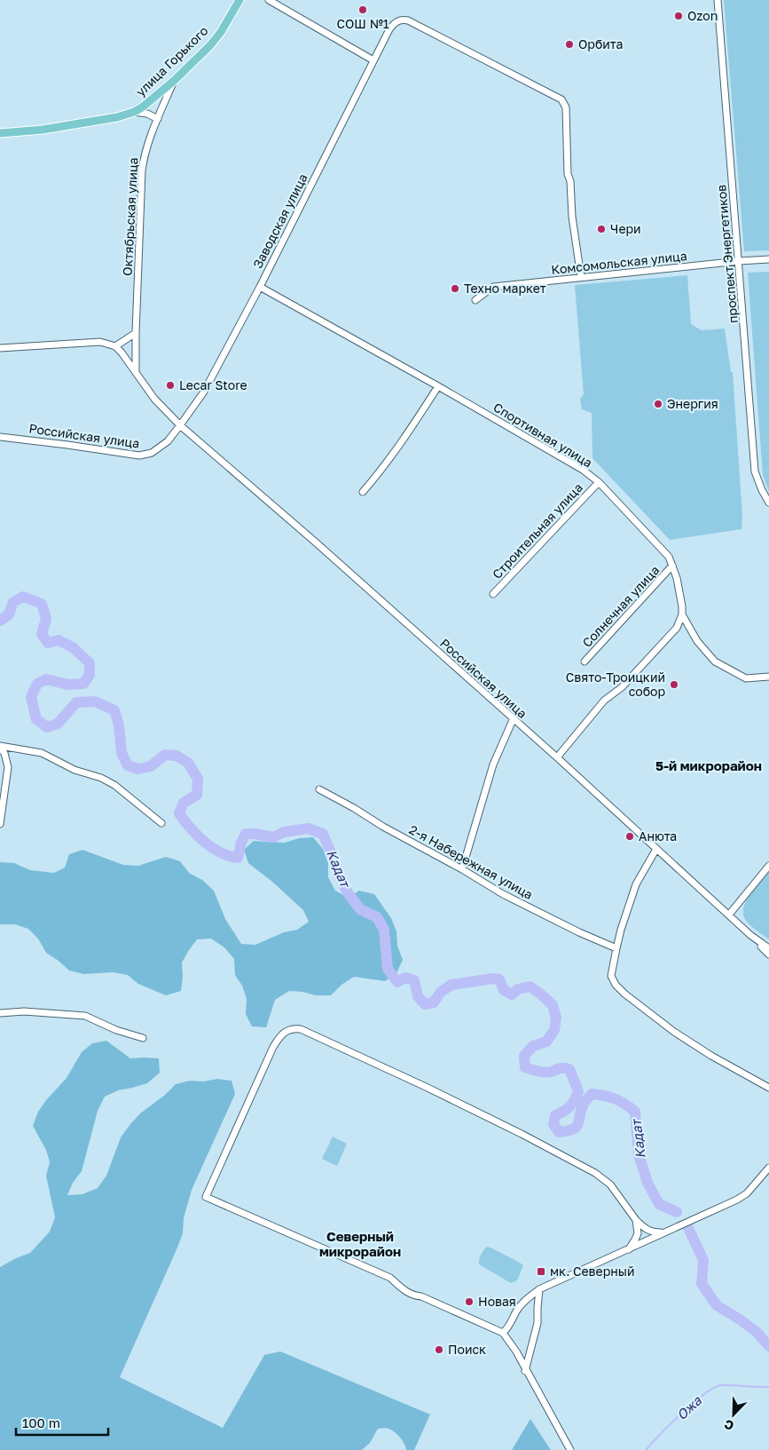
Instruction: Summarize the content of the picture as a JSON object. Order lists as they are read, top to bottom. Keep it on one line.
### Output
{"streets":{"main road":["улица Горького"],"street":["Октябрьская улица","Заводская улица","проспект Энергетиков","Комсомольская улица","Спортивная улица","Российская улица","Строительная улица","Солнечная улица","2-я Набережная улица"]},"crossings":[["улица Горького","Октябрьская улица"],["Октябрьская улица","Российская улица"],["Заводская улица","Комсомольская улица"],["Заводская улица","Спортивная улица"],["Заводская улица","Российская улица"],["проспект Энергетиков","Комсомольская улица"],["Спортивная улица","Строительная улица"],["Спортивная улица","Солнечная улица"]],"districts":["5-й микрорайон","Северный микрорайон"],"water":["Кадат","Ожа"],"places":{"other":["СОШ №1","Ozon","Орбита","Чери","Техно маркет","Lecar Store","Энергия","Свято-Троицкий собор","Анюта","Новая","Поиск"],"transit":["мк. Северный"]},"scale_bar":"100 m","north":"bottom left"}
